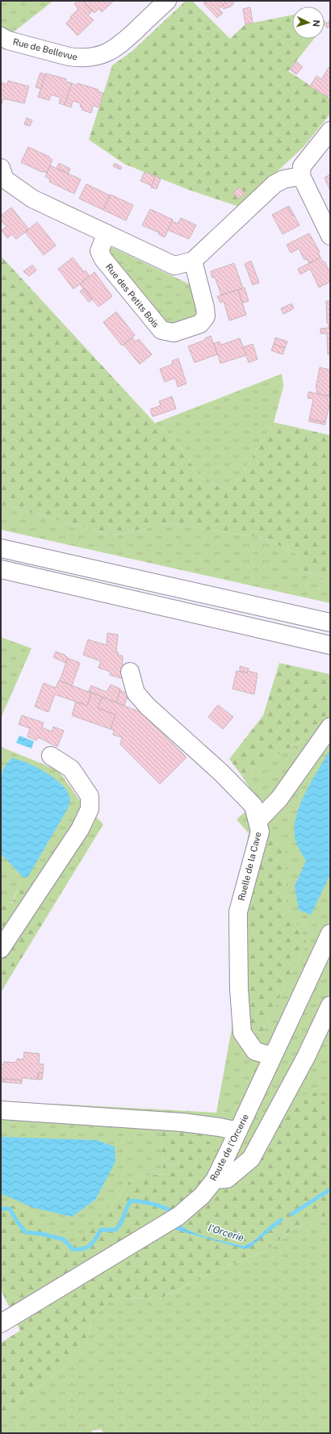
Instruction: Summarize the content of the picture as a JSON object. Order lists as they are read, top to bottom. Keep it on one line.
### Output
{"streets":{"main road":["Rue de Bellevue","Rue des Petits Bois","Ruelle de la Cave","Route de l'Orcerie"]},"crossings":[["Ruelle de la Cave","Route de l'Orcerie"]],"water":["l'Orcerie"],"north":"right"}
